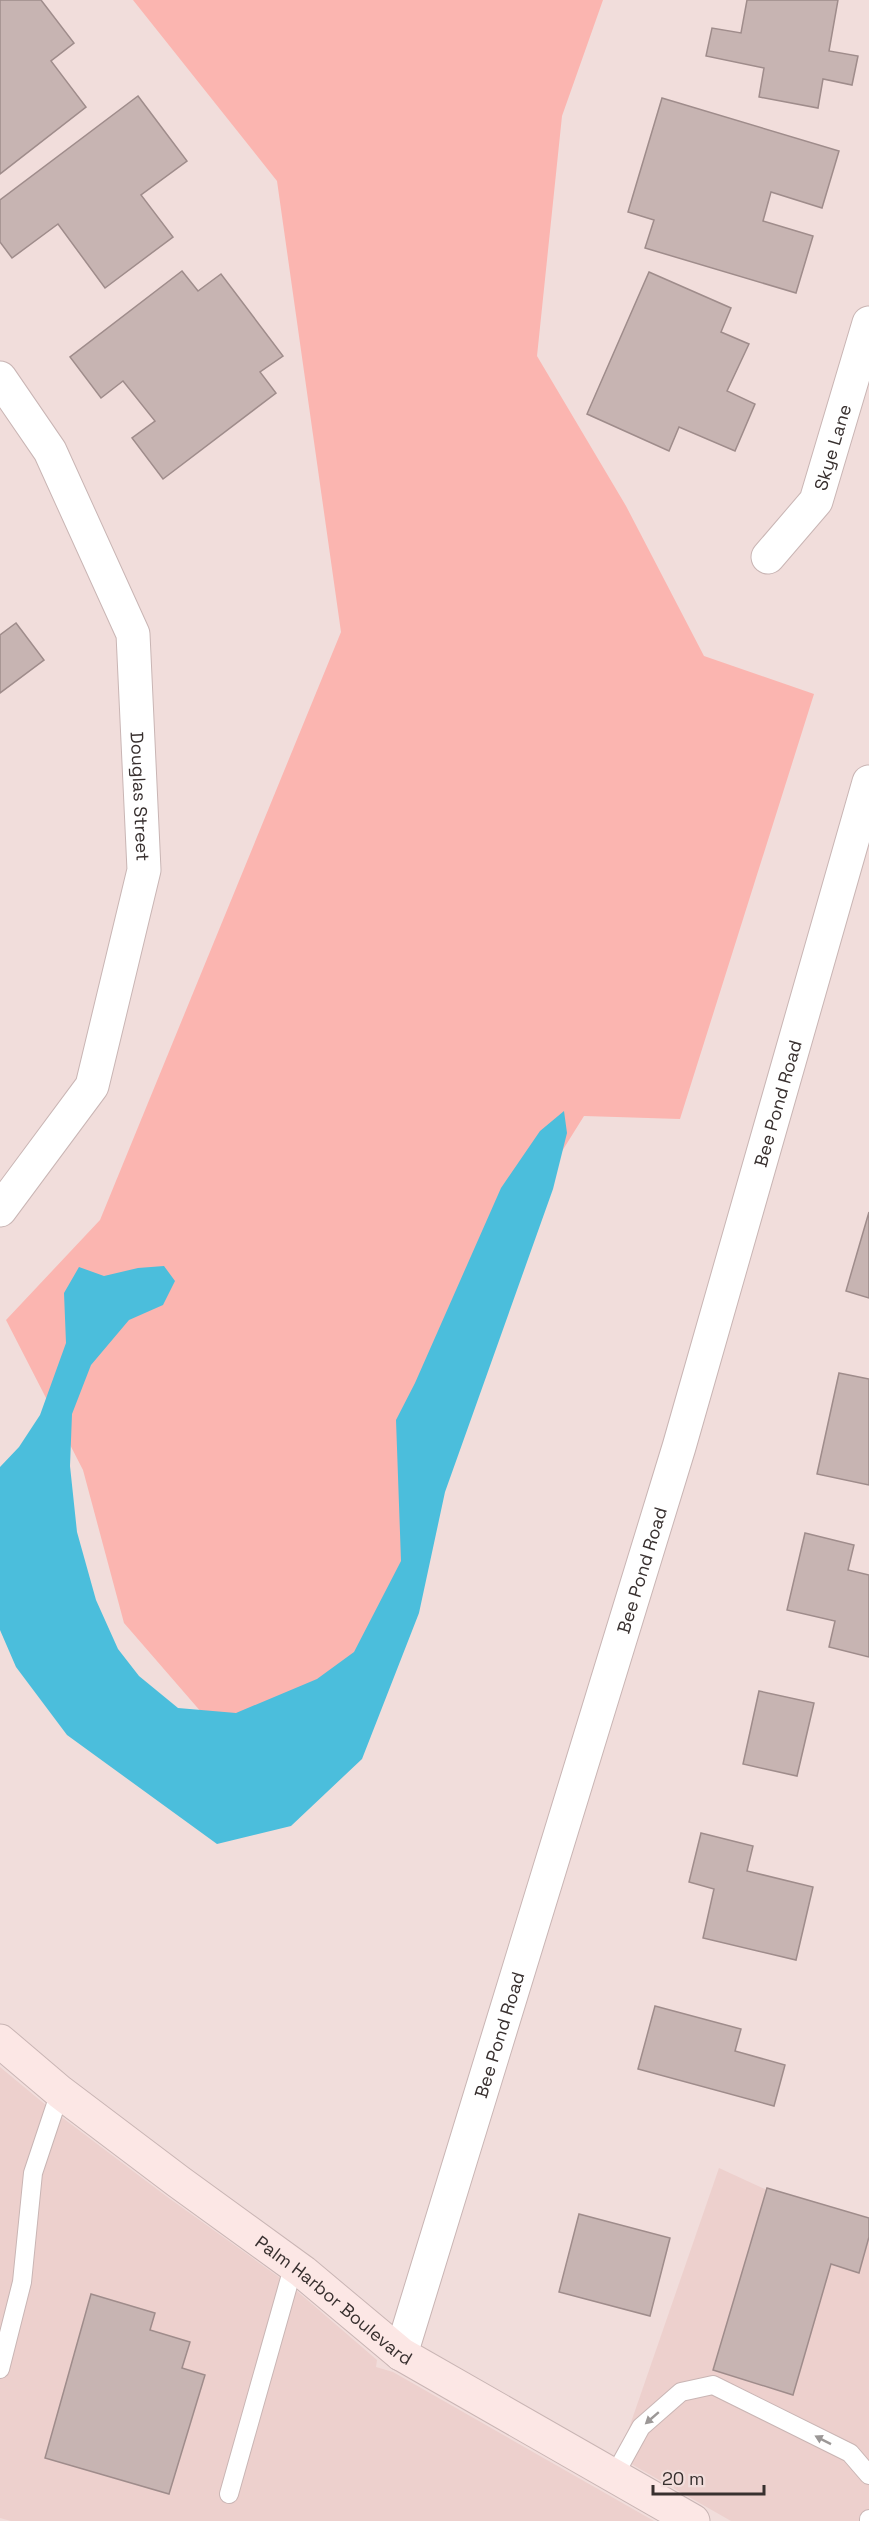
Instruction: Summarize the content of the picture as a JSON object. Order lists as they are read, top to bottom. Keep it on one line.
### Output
{"streets":{"main road":["Palm Harbor Boulevard"],"street":["Skye Lane","Douglas Street","Bee Pond Road"]},"crossings":[["Bee Pond Road","Palm Harbor Boulevard"]],"scale_bar":"20 m"}
